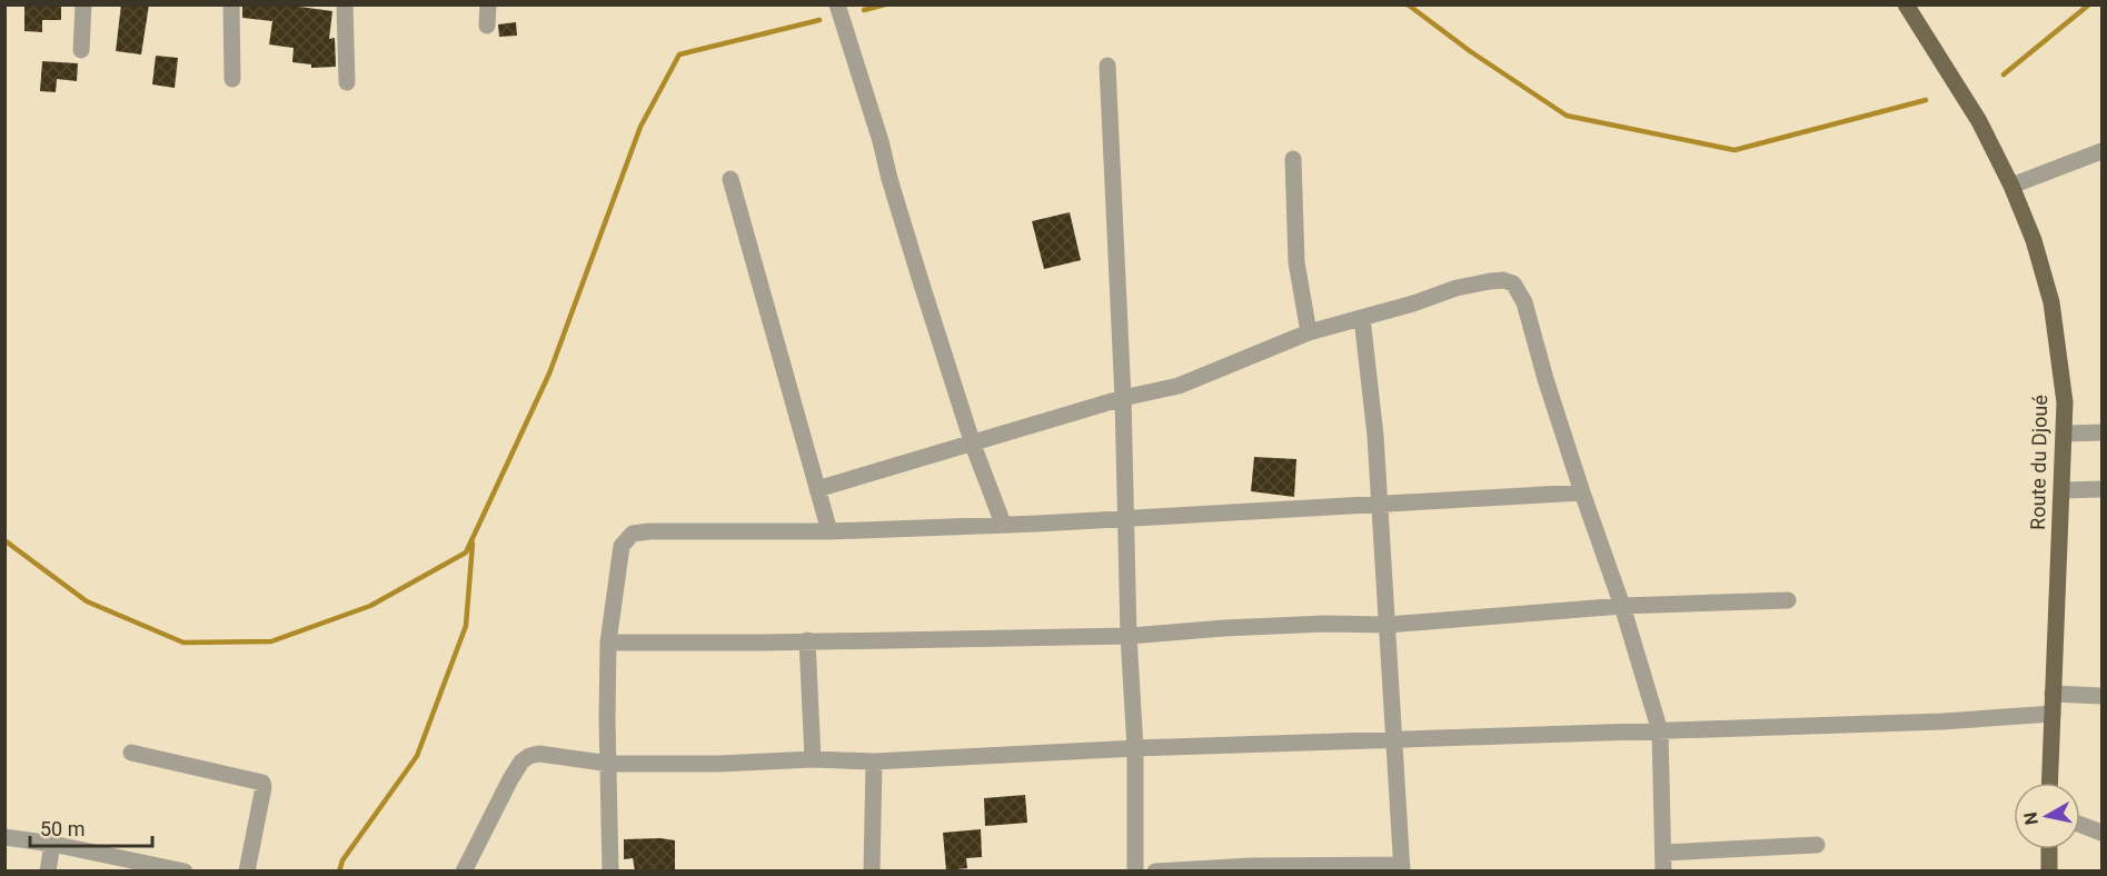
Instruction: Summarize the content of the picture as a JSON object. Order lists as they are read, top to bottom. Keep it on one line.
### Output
{"streets":{"main road":["Route du Djoué"]},"scale_bar":"50 m","north":"left"}
